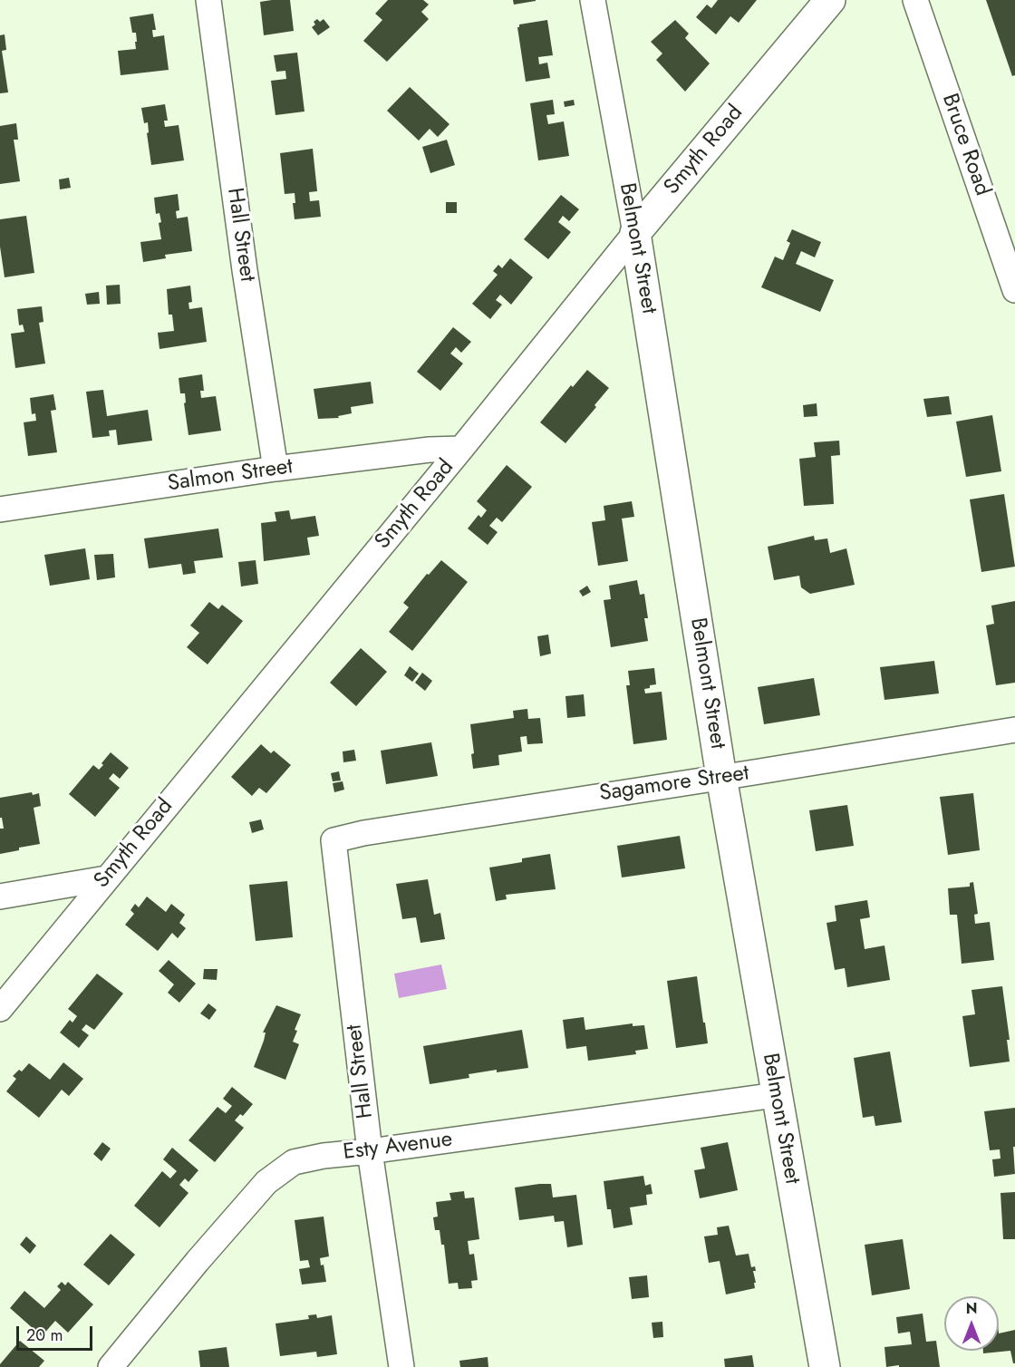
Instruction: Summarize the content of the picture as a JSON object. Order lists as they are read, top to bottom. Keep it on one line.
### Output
{"streets":{"street":["Bruce Road","Smyth Road","Hall Street","Belmont Street","Salmon Street","Sagamore Street","Esty Avenue"]},"crossings":[["Smyth Road","Belmont Street"],["Smyth Road","Salmon Street"],["Hall Street","Salmon Street"],["Hall Street","Sagamore Street"],["Hall Street","Esty Avenue"],["Belmont Street","Sagamore Street"],["Belmont Street","Esty Avenue"]],"scale_bar":"20 m","north":"top"}
